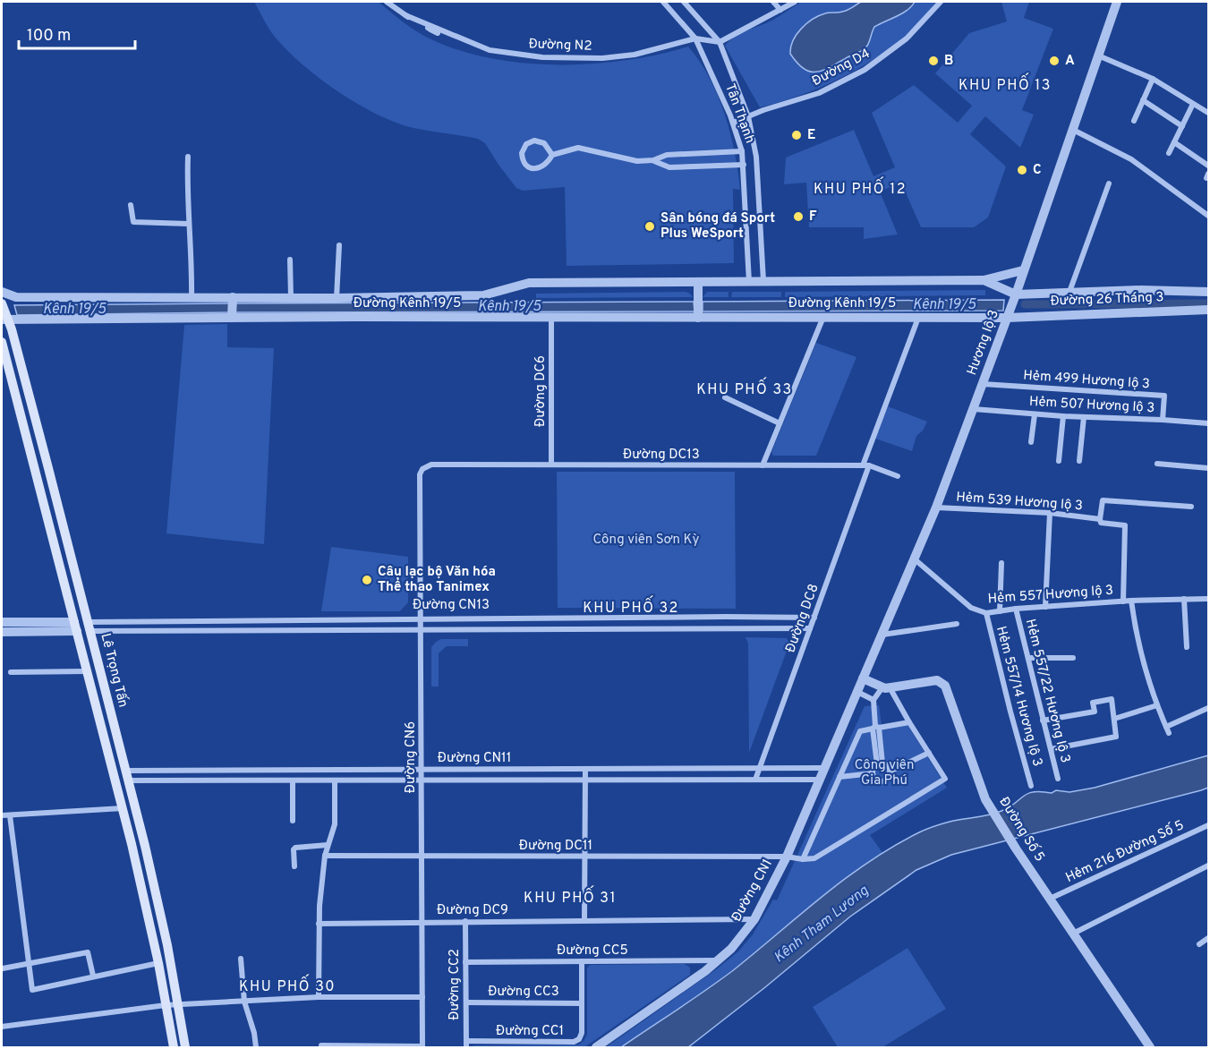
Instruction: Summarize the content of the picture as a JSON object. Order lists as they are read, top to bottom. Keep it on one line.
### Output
{"streets":{"main road":["Lê Trọng Tấn"],"street":["Đường N2","Đường D4","Tân Thạnh","Đường 26 Tháng 3","Đường Kênh 19/5","Hương lộ 3","Hẻm 499 Hương lộ 3","Đường DC6","Hẻm 507 Hương lộ 3","Đường DC13","Hẻm 539 Hương lộ 3","Hẻm 557 Hương lộ 3","Đường CN13","Đường DC8","Hẻm 557/22 Hương lộ 3","Hẻm 557/14 Hương lộ 3","Đường CN6","Đường CN11","Đường Số 5","Đường DC11","Hẻm 216 Đường Số 5","Đường CN1","Đường DC9","Đường CC5","Đường CC2","Đường CC3","Đường CC1"]},"crossings":[["Đường N2","Tân Thạnh"],["Đường D4","Tân Thạnh"],["Tân Thạnh","Đường Kênh 19/5"],["Đường 26 Tháng 3","Đường Kênh 19/5"],["Đường 26 Tháng 3","Hương lộ 3"],["Đường Kênh 19/5","Hương lộ 3"],["Đường Kênh 19/5","Đường DC6"],["Đường Kênh 19/5","Đường DC8"],["Đường Kênh 19/5","Lê Trọng Tấn"],["Hương lộ 3","Hẻm 499 Hương lộ 3"],["Hương lộ 3","Hẻm 507 Hương lộ 3"],["Hương lộ 3","Hẻm 539 Hương lộ 3"],["Hương lộ 3","Hẻm 557 Hương lộ 3"],["Hương lộ 3","Đường CN1"],["Hẻm 499 Hương lộ 3","Hẻm 507 Hương lộ 3"],["Đường DC6","Đường DC13"],["Đường DC13","Đường DC8"],["Đường DC13","Đường CN6"],["Hẻm 539 Hương lộ 3","Hẻm 557 Hương lộ 3"],["Hẻm 557 Hương lộ 3","Hẻm 557/22 Hương lộ 3"],["Hẻm 557 Hương lộ 3","Hẻm 557/14 Hương lộ 3"],["Đường CN13","Đường DC8"],["Đường CN13","Lê Trọng Tấn"],["Đường CN13","Đường CN6"],["Đường DC8","Đường CN11"],["Lê Trọng Tấn","Đường CN11"],["Đường CN6","Đường CN11"],["Đường CN6","Đường DC11"],["Đường CN6","Đường DC9"],["Đường CN11","Đường CN1"],["Đường Số 5","Hẻm 216 Đường Số 5"],["Đường DC11","Đường CN1"],["Đường CN1","Đường DC9"],["Đường CN1","Đường CC5"],["Đường DC9","Đường CC2"],["Đường CC5","Đường CC2"],["Đường CC5","Đường CC1"],["Đường CC2","Đường CC3"],["Đường CC2","Đường CC1"],["Đường CC3","Đường CC1"]],"districts":["KHU PHỐ 13","KHU PHỐ 12","KHU PHỐ 33","KHU PHỐ 32","KHU PHỐ 31","KHU PHỐ 30"],"water":["Kênh 19/5","Kênh Tham Lương"],"parks":["Công viên Sơn Kỳ","Công viên Gia Phú"],"places":["B","A","E","C","F","Sân bóng đá Sport Plus WeSport","Câu lạc bộ Văn hóa Thể thao Tanimex"],"scale_bar":"100 m"}
